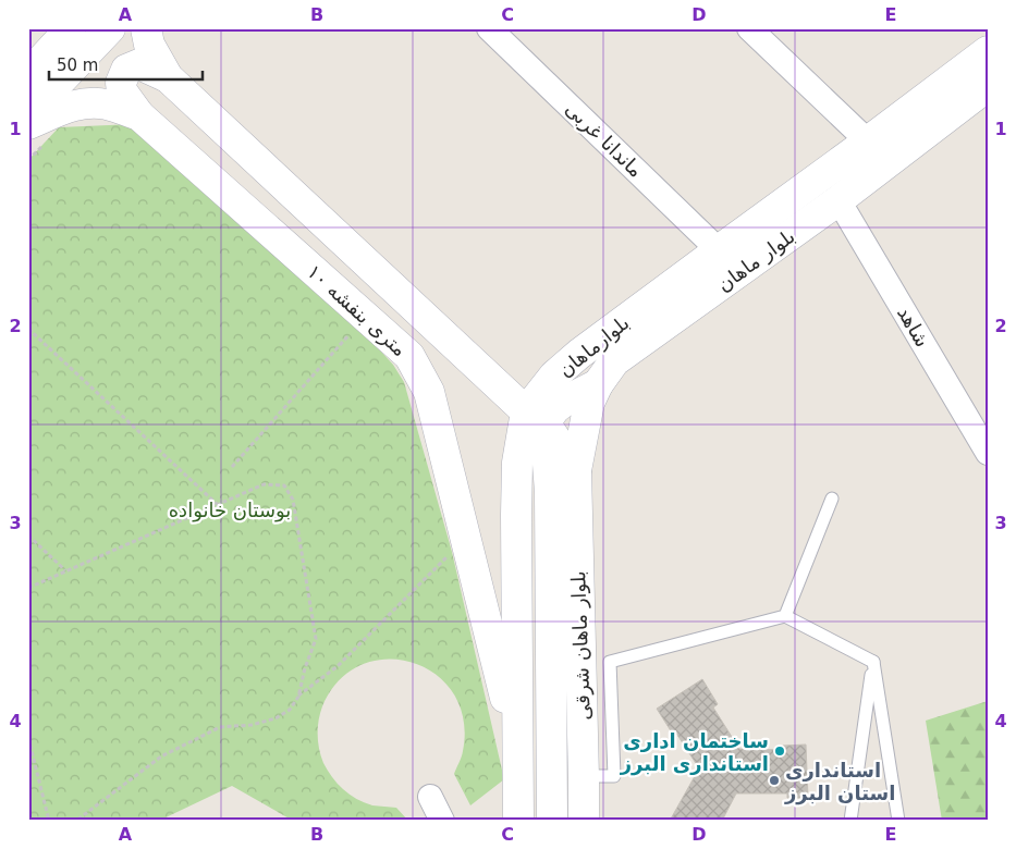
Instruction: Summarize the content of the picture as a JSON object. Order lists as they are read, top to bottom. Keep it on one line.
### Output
{"streets":{"main road":["بلوار ماهان","۱۰ متری بنفشه","بلوارماهان","بلوار ماهان شرقی"],"street":["ماندانا غربی","شاهد"]},"crossings":[["ماندانا غربی","بلوارماهان"],["بلوار ماهان","۱۰ متری بنفشه"],["بلوار ماهان","شاهد"],["بلوار ماهان","بلوار ماهان شرقی"],["۱۰ متری بنفشه","بلوارماهان"],["۱۰ متری بنفشه","بلوار ماهان شرقی"]],"parks":["بوستان خانواده"],"places":["ساختمان اداری استانداری البرز","استانداری استان البرز"],"scale_bar":"50 m","grid":{"columns":["A","B","C","D","E"],"rows":["1","2","3","4"]}}
